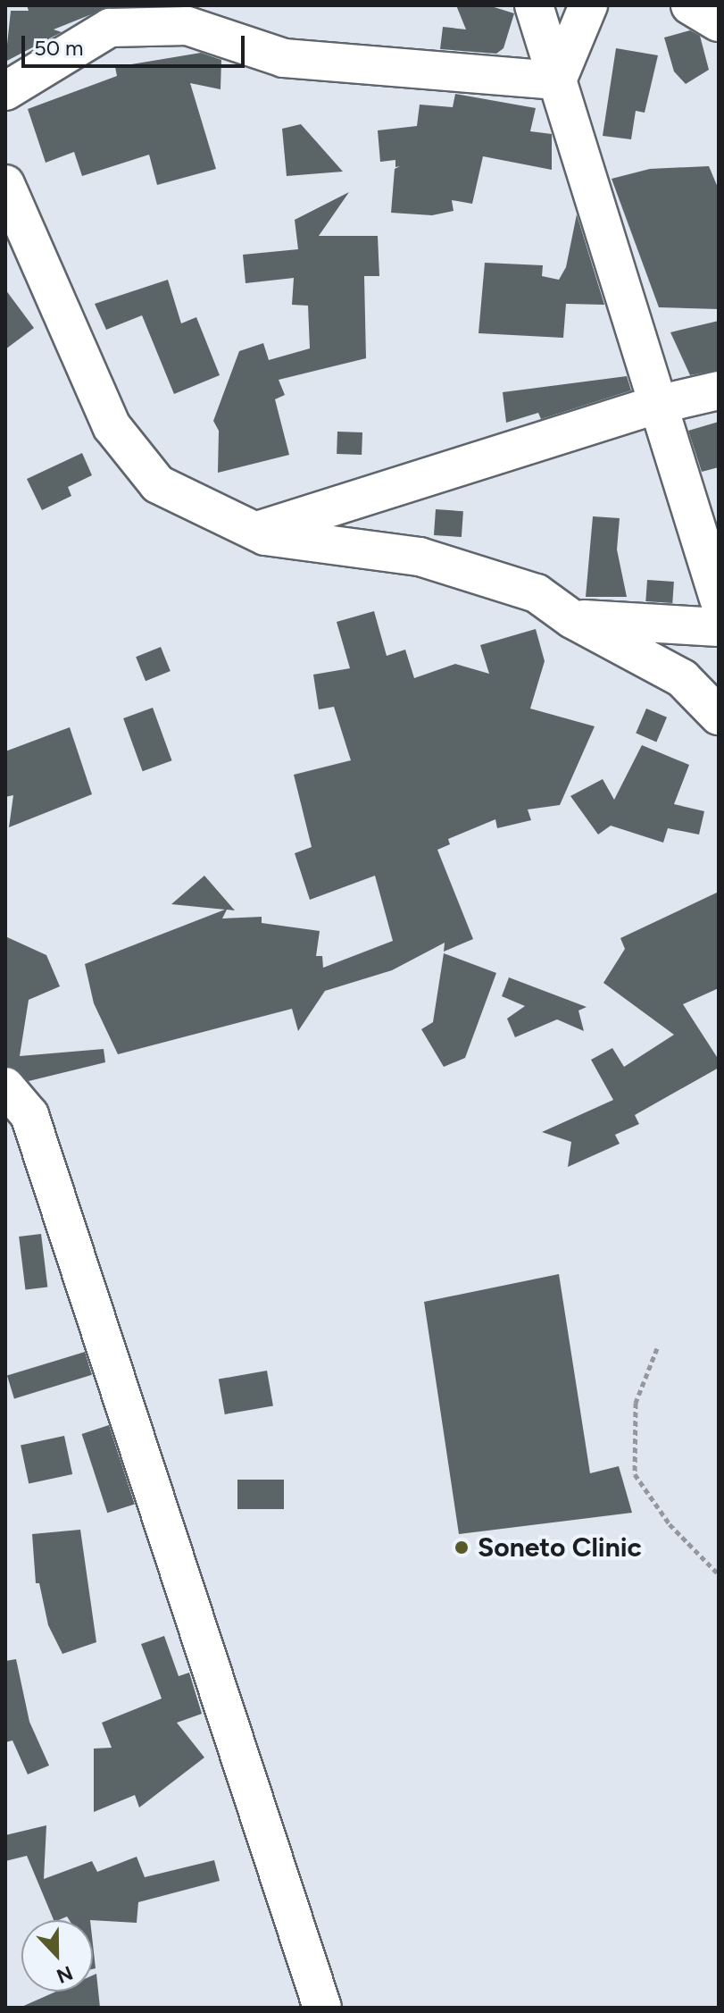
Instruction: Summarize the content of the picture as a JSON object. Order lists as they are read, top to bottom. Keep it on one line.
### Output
{"places":["Soneto Clinic"],"scale_bar":"50 m","north":"bottom"}
